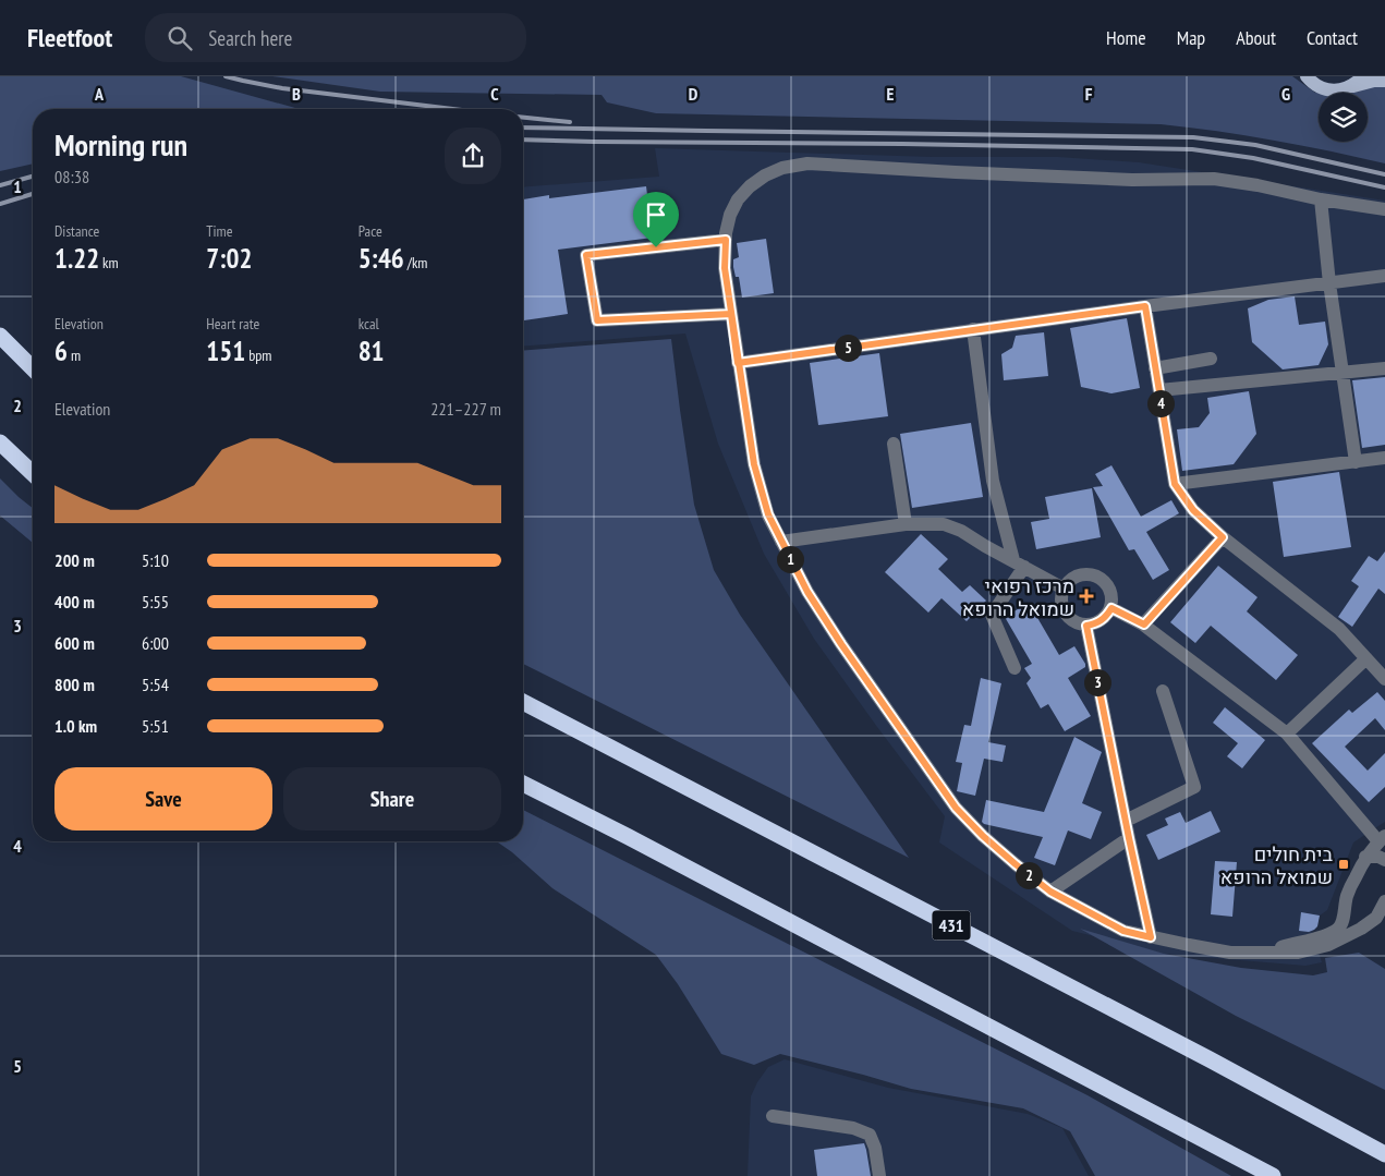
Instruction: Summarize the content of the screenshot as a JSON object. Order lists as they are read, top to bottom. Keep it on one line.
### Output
{"streets":{"highway":["431"]},"places":{"health":["מרכז רפואי שמואל הרופא"],"transit":["בית חולים שמואל הרופא"]},"page":{"header":"Fleetfoot","search":"Search here","nav":["Home","Map","About","Contact"],"heading":["Morning run","08:38"],"stats":[["Distance","1.22 km"],["Time","7:02"],["Pace","5:46 /km"],["Elevation","6 m"],["Heart rate","151 bpm"],["kcal","81"]],"pins":["5","4","1","3","2"],"chart":["Elevation","221–227 m"],"list":[{"name":"200 m","note":"5:10"},{"name":"400 m","note":"5:55"},{"name":"600 m","note":"6:00"},{"name":"800 m","note":"5:54"},{"name":"1.0 km","note":"5:51"}],"buttons":["Save","Share"]},"grid":{"columns":["A","B","C","D","E","F","G"],"rows":["1","2","3","4","5"]}}
